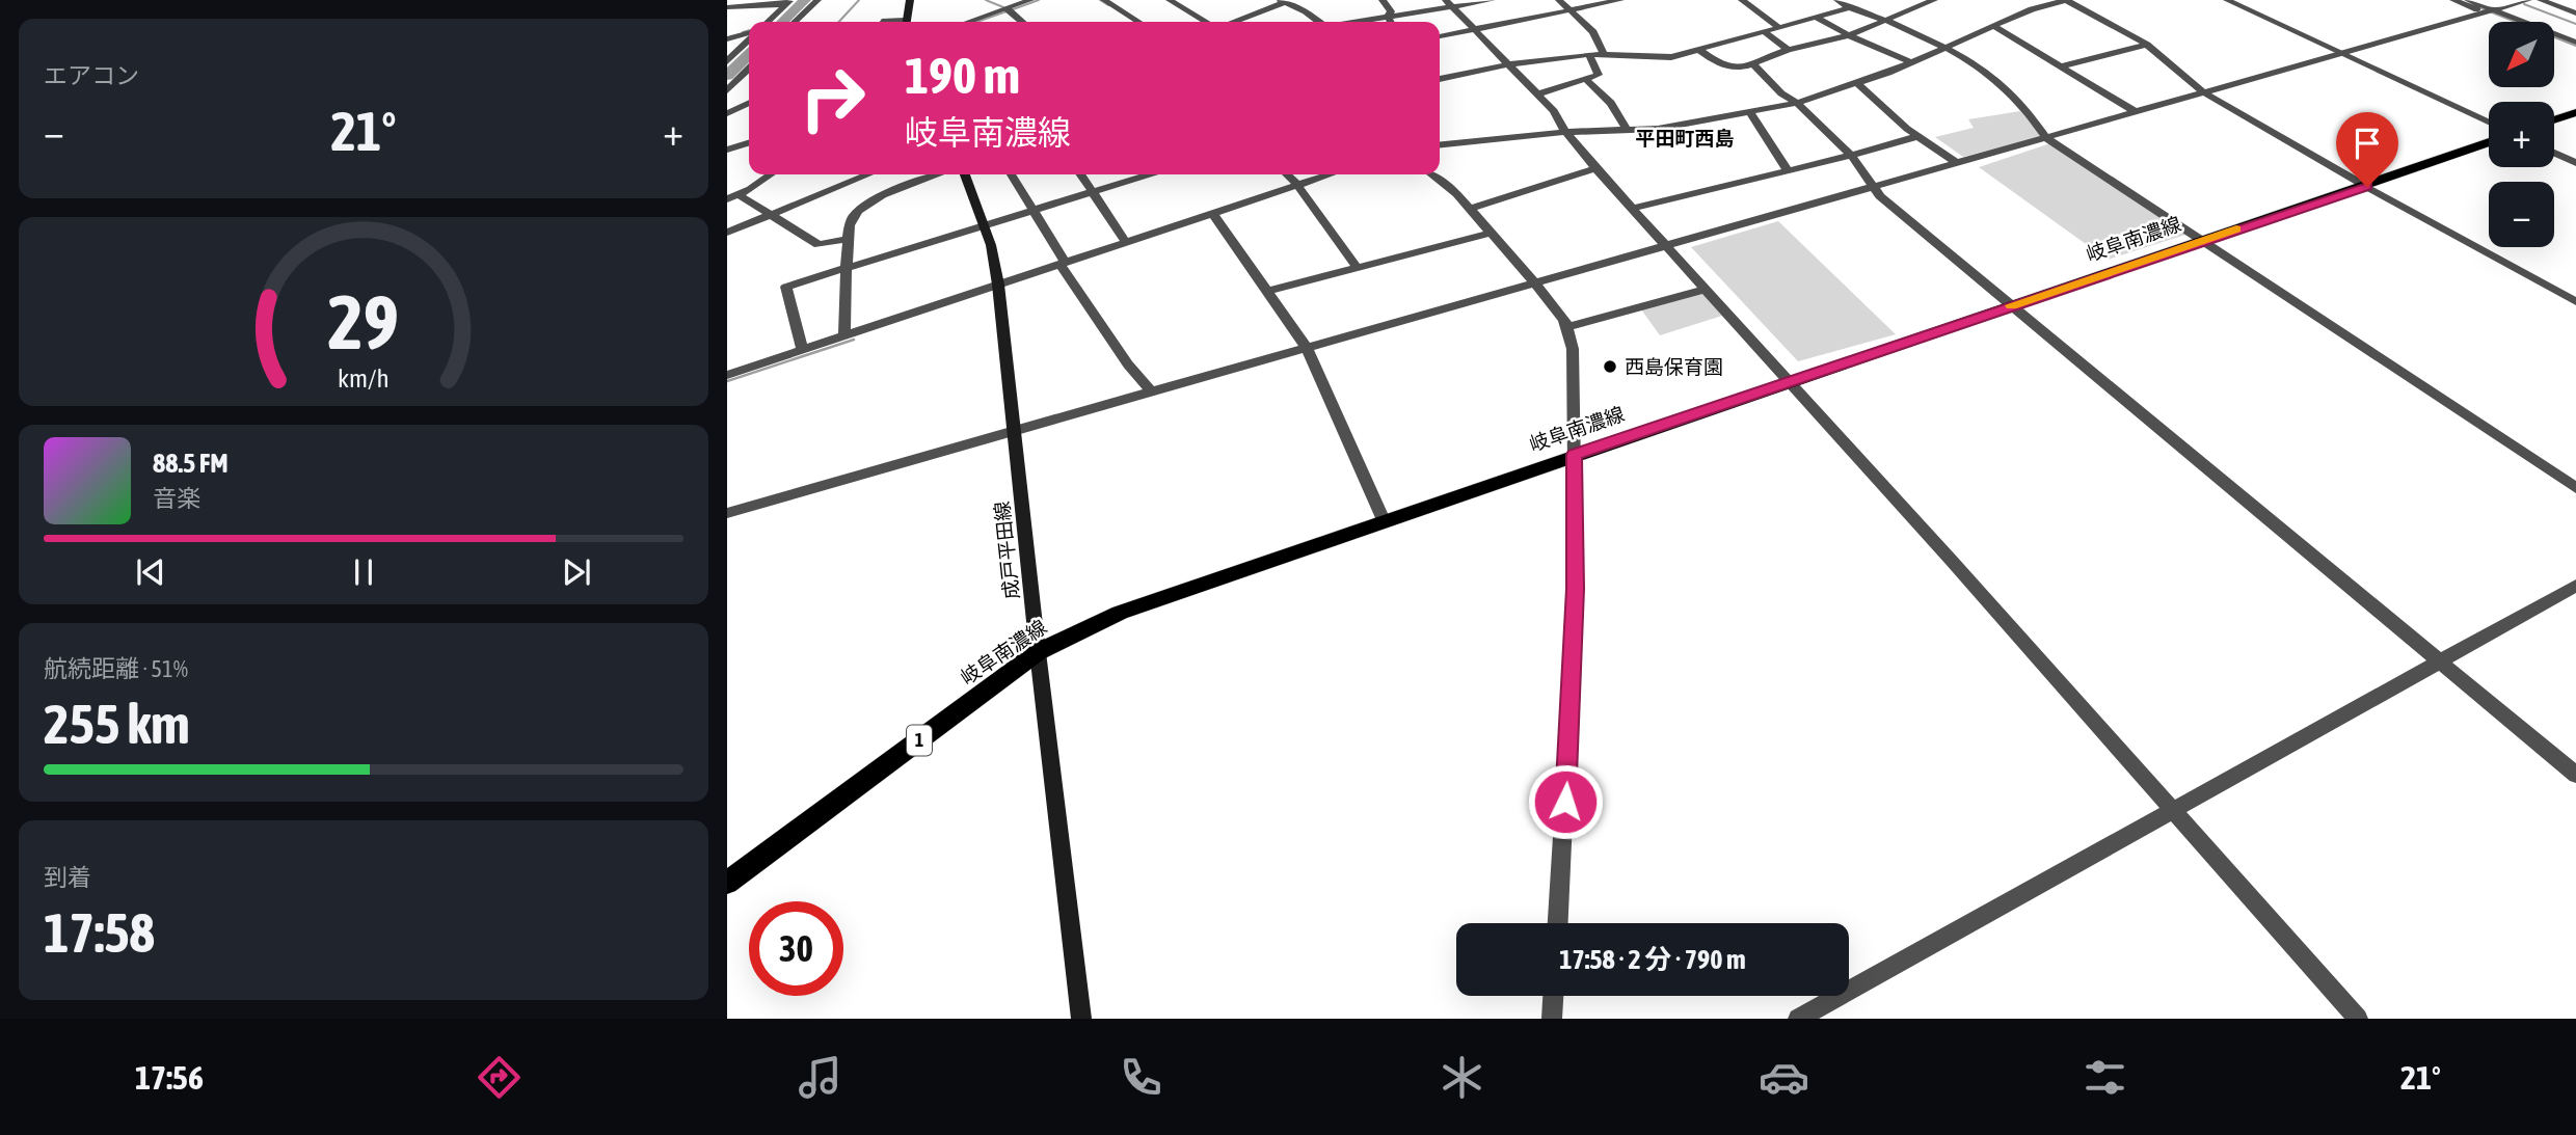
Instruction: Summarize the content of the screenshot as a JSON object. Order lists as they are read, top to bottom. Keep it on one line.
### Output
{"streets":{"main road":["岐阜南濃線","成戸平田線","1"]},"crossings":[["岐阜南濃線","成戸平田線"]],"districts":["平田町西島"],"places":["西島保育園"],"north":"bottom left","page":{"tile":["エアコン",["航続距離 · 51%","255 km"],["到着","17:58"]],"map_buttons":["+","−"],"turn":["190 m","岐阜南濃線"],"heat":["−","21°","+"],"song":["88.5 FM","音楽"],"limit":"30","trip":"17:58 · 2 分 · 790 m","tabs":["17:56","21°"],"gauge":["29","km/h"]}}
